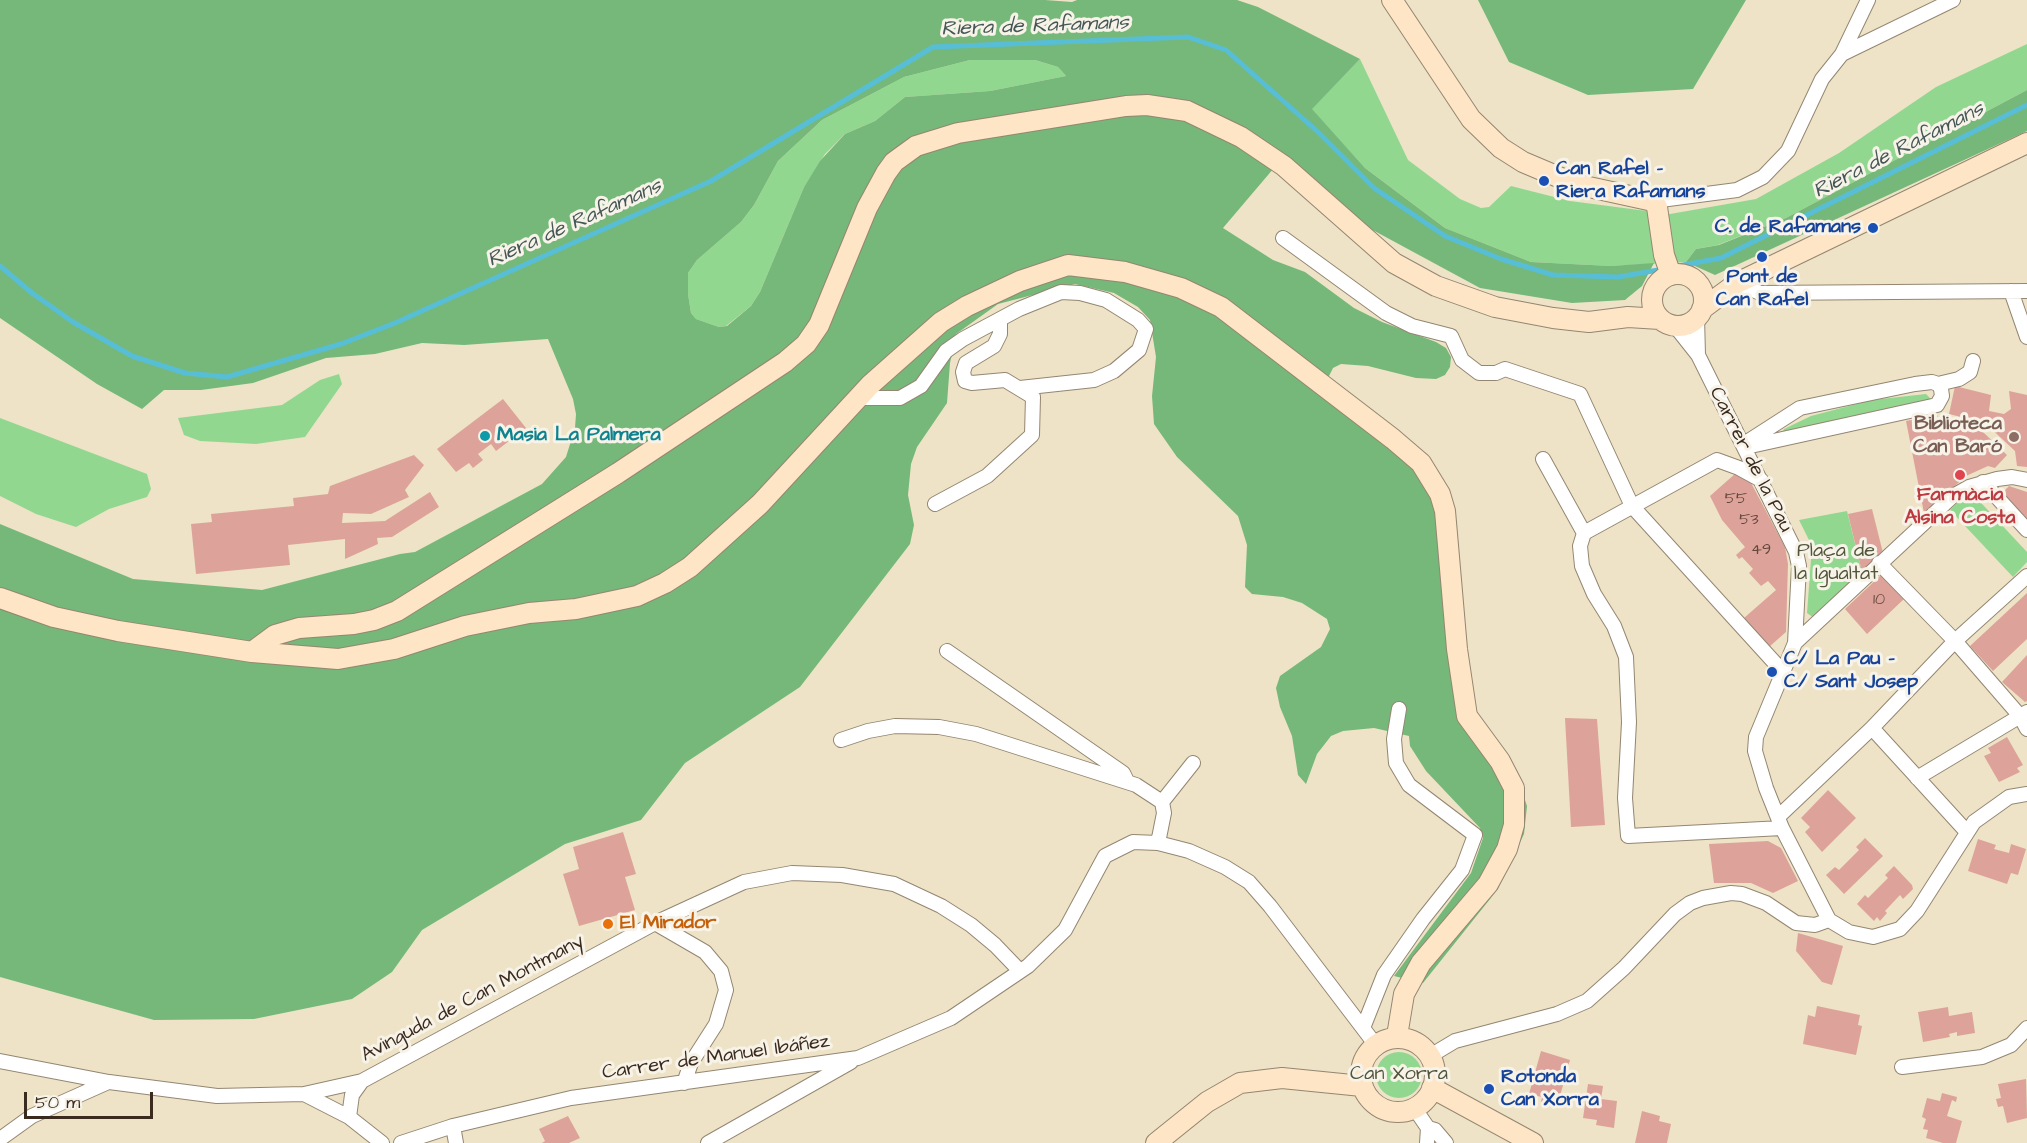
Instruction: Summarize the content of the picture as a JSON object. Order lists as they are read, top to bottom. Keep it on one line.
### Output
{"streets":{"street":["Carrer de la Pau","Avinguda de Can Montmany","Carrer de Manuel Ibáñez"]},"crossings":[["Avinguda de Can Montmany","Carrer de Manuel Ibáñez"]],"water":["Riera de Rafamans"],"parks":["Plaça de la Igualtat","Can Xorra"],"places":["Can Rafel - Riera Rafamans","C. de Rafamans","Pont de Can Rafel","Masia La Palmera","Biblioteca Can Baró","Farmàcia Alsina Costa","C/ La Pau - C/ Sant Josep","El Mirador","Rotonda Can Xorra"],"house_numbers":["55","53","49","10"],"scale_bar":"50 m"}
